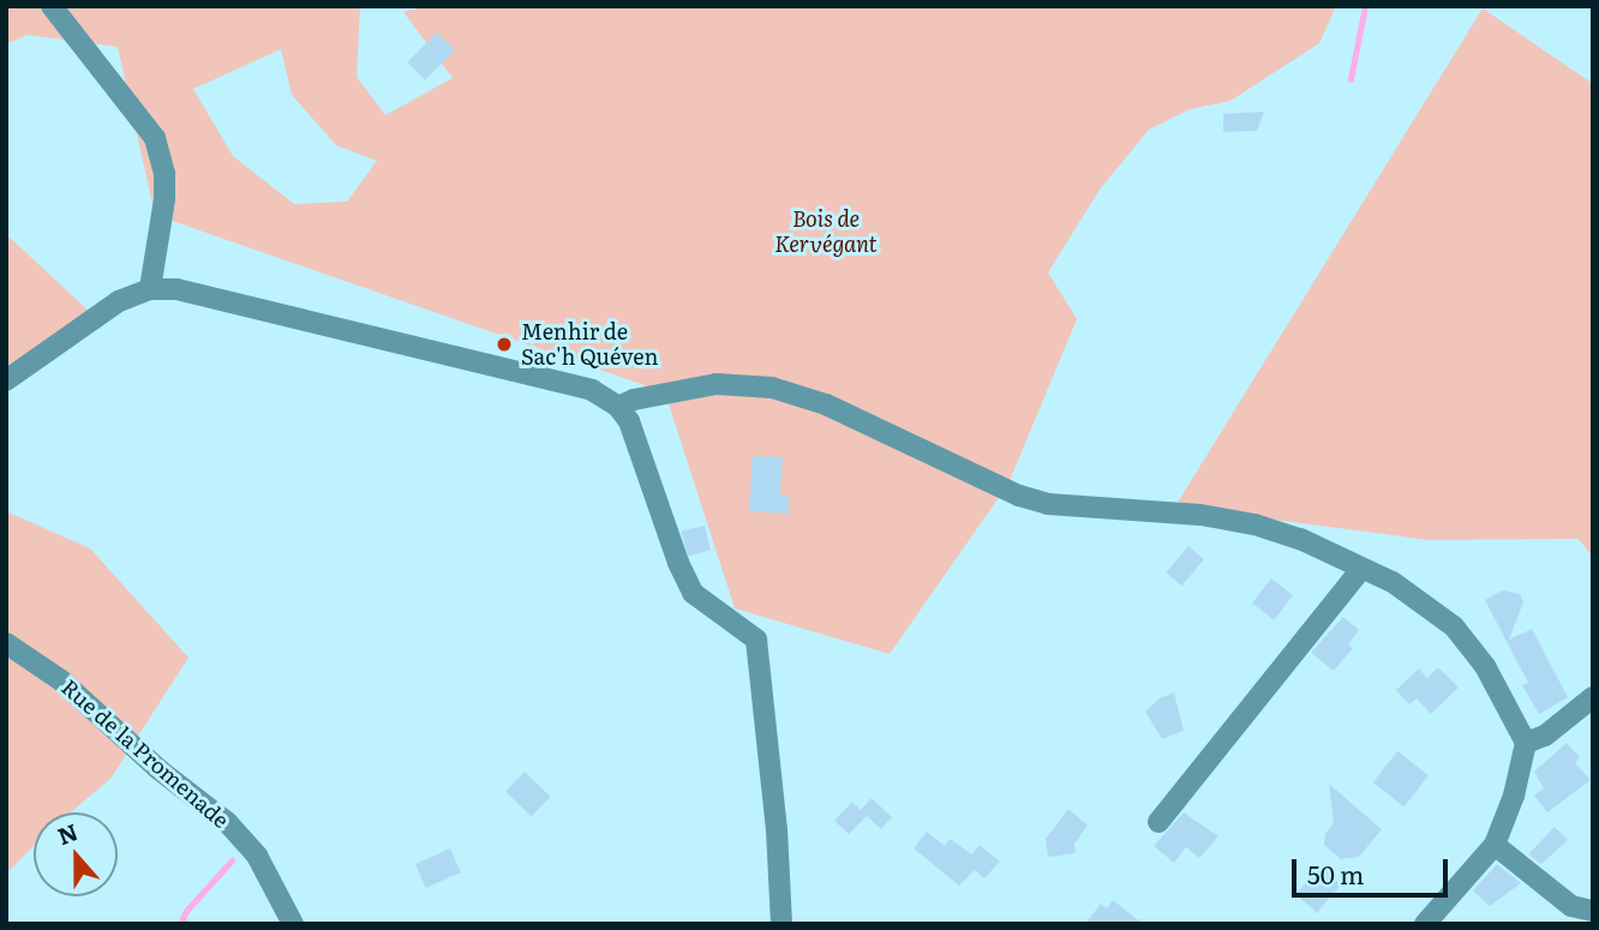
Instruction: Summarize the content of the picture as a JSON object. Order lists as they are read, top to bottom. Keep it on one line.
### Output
{"streets":{"street":["Rue de la Promenade"]},"parks":["Bois de Kervégant"],"places":["Menhir de Sac'h Quéven"],"scale_bar":"50 m","north":"top"}
